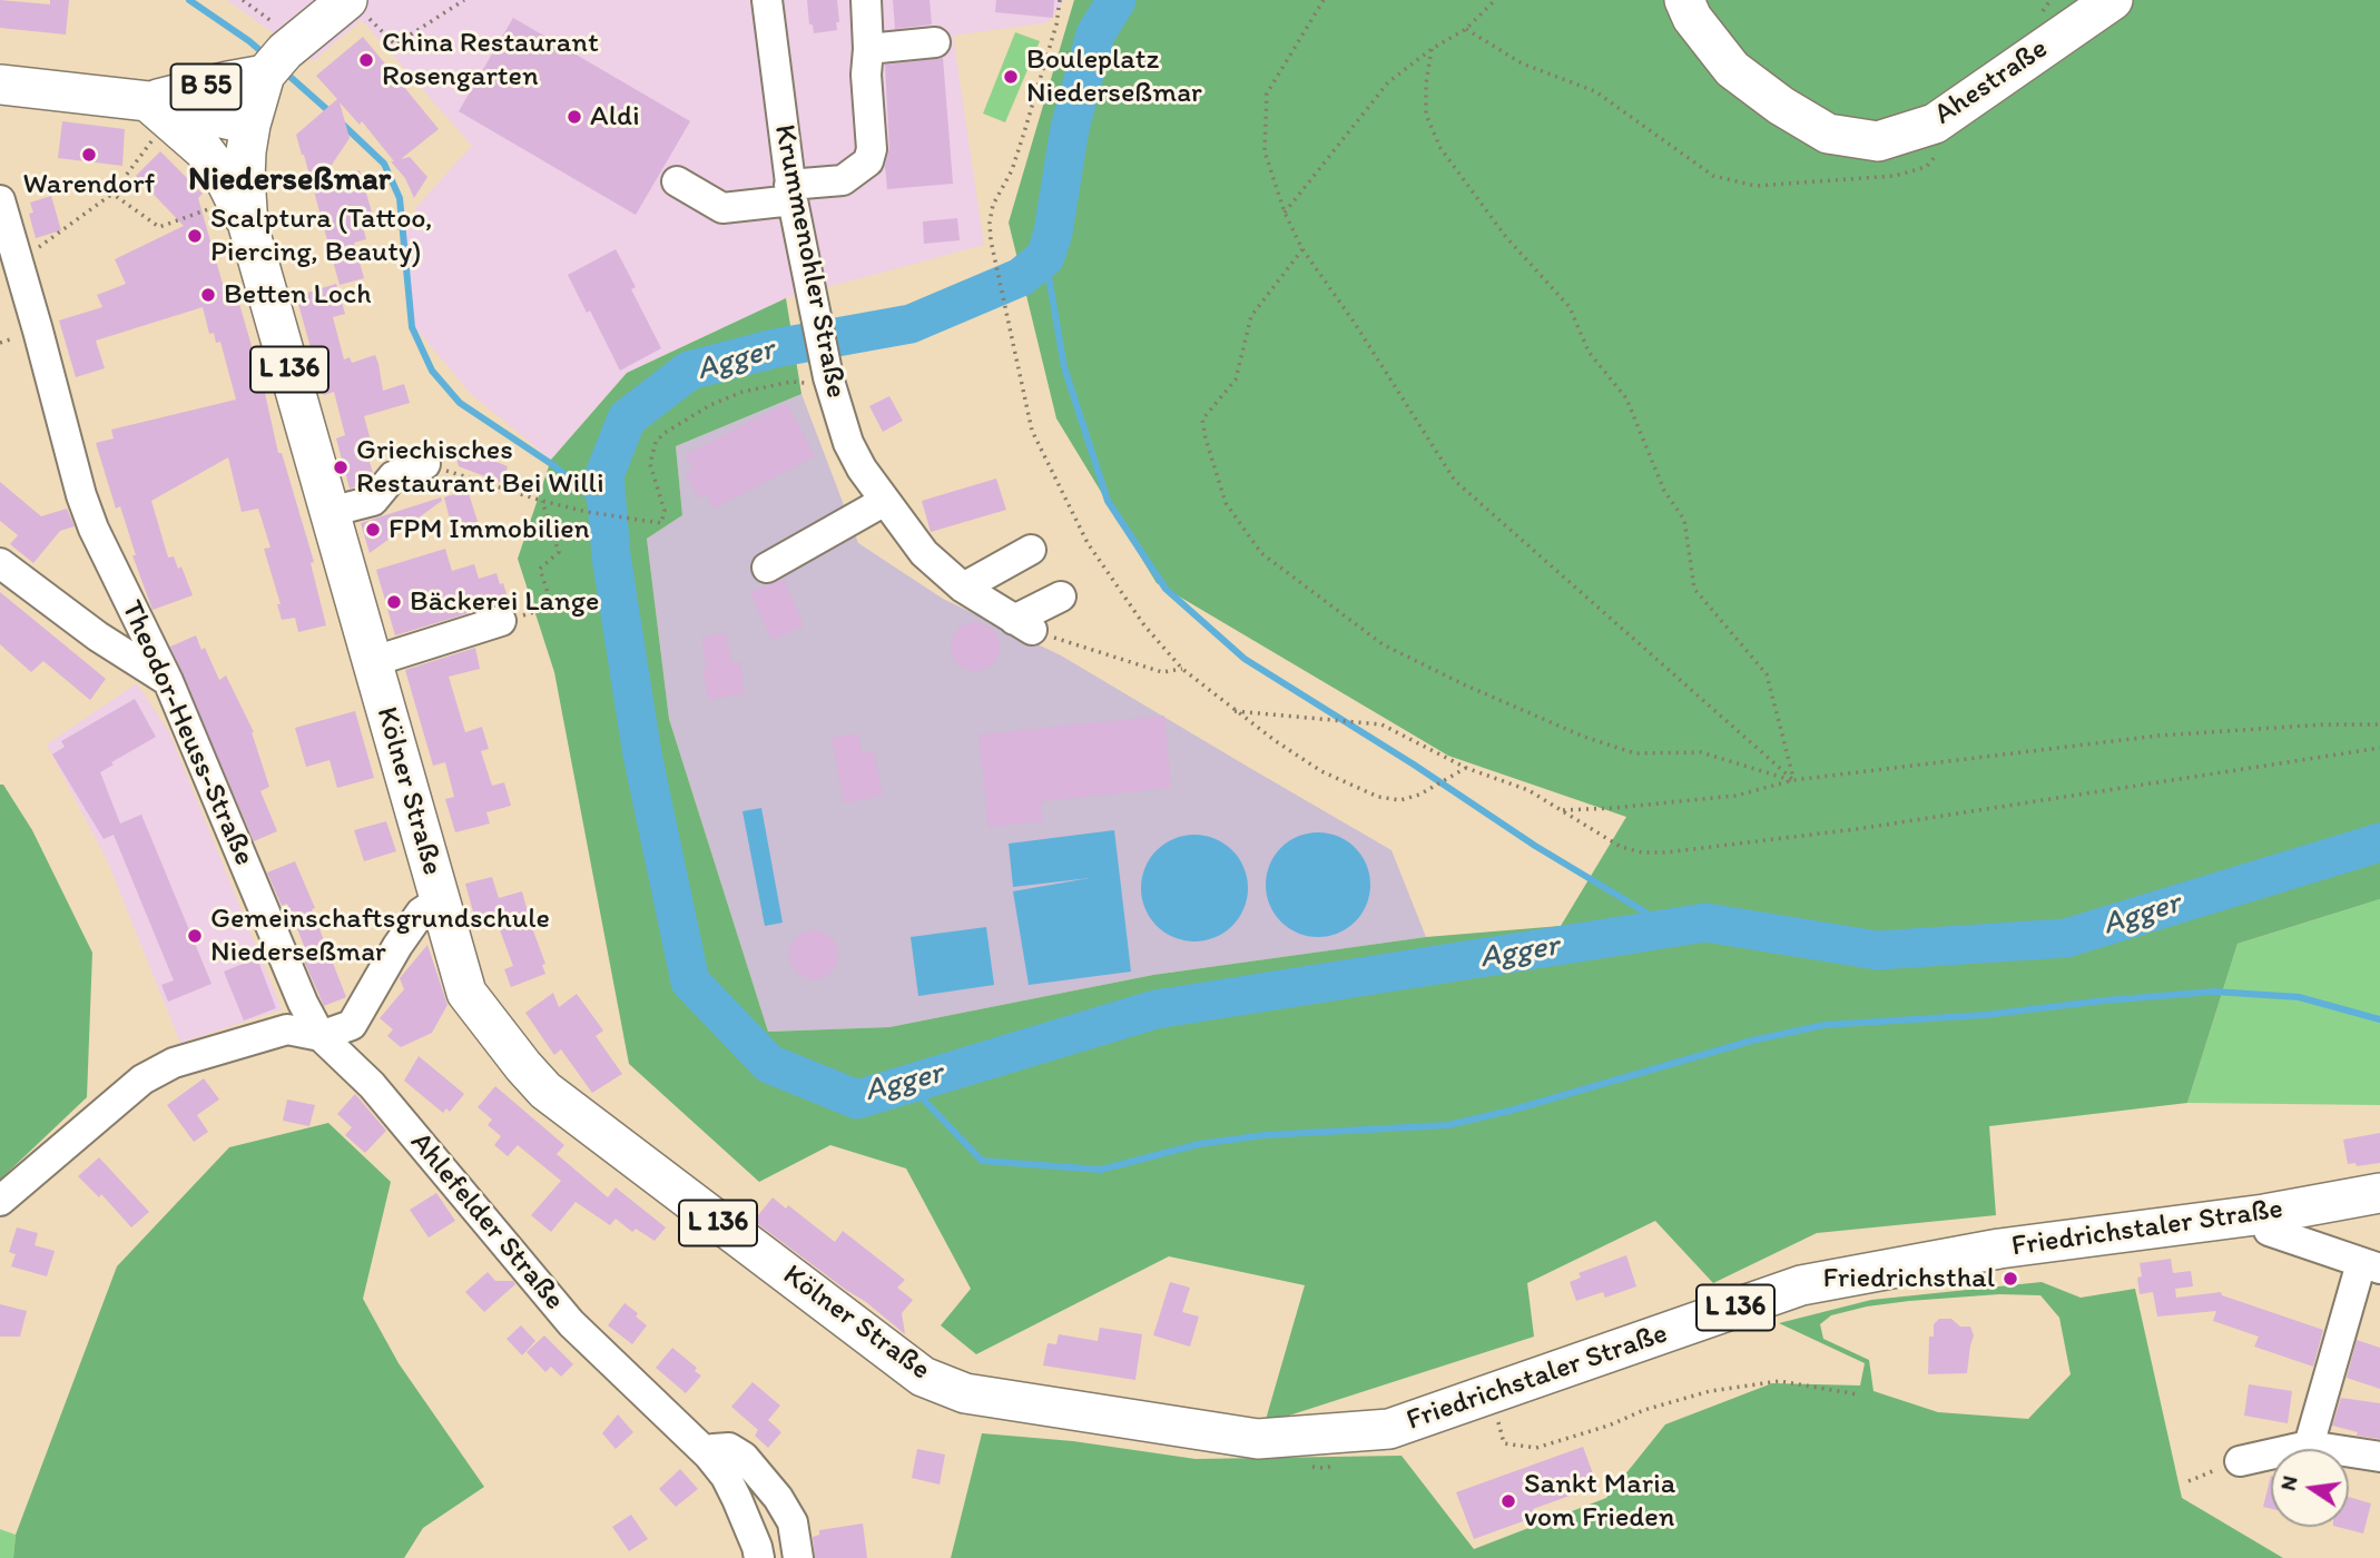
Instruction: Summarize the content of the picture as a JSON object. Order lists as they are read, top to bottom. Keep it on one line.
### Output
{"streets":{"main road":["Ahestraße","B 55","L 136","Kölner Straße","Friedrichstaler Straße"],"street":["Krummenohler Straße","Theodor-Heuss-Straße","Ahlefelder Straße"]},"crossings":[["B 55","Kölner Straße"],["Theodor-Heuss-Straße","Ahlefelder Straße"],["Kölner Straße","Friedrichstaler Straße"]],"districts":["Niederseßmar"],"water":["Agger"],"places":["China Restaurant Rosengarten","Bouleplatz Niederseßmar","Aldi","Warendorf","Scalptura (Tattoo, Piercing, Beauty)","Betten Loch","Griechisches Restaurant Bei Willi","FPM Immobilien","Bäckerei Lange","Gemeinschaftsgrundschule Niederseßmar","Friedrichsthal","Sankt Maria vom Frieden"],"north":"left"}
